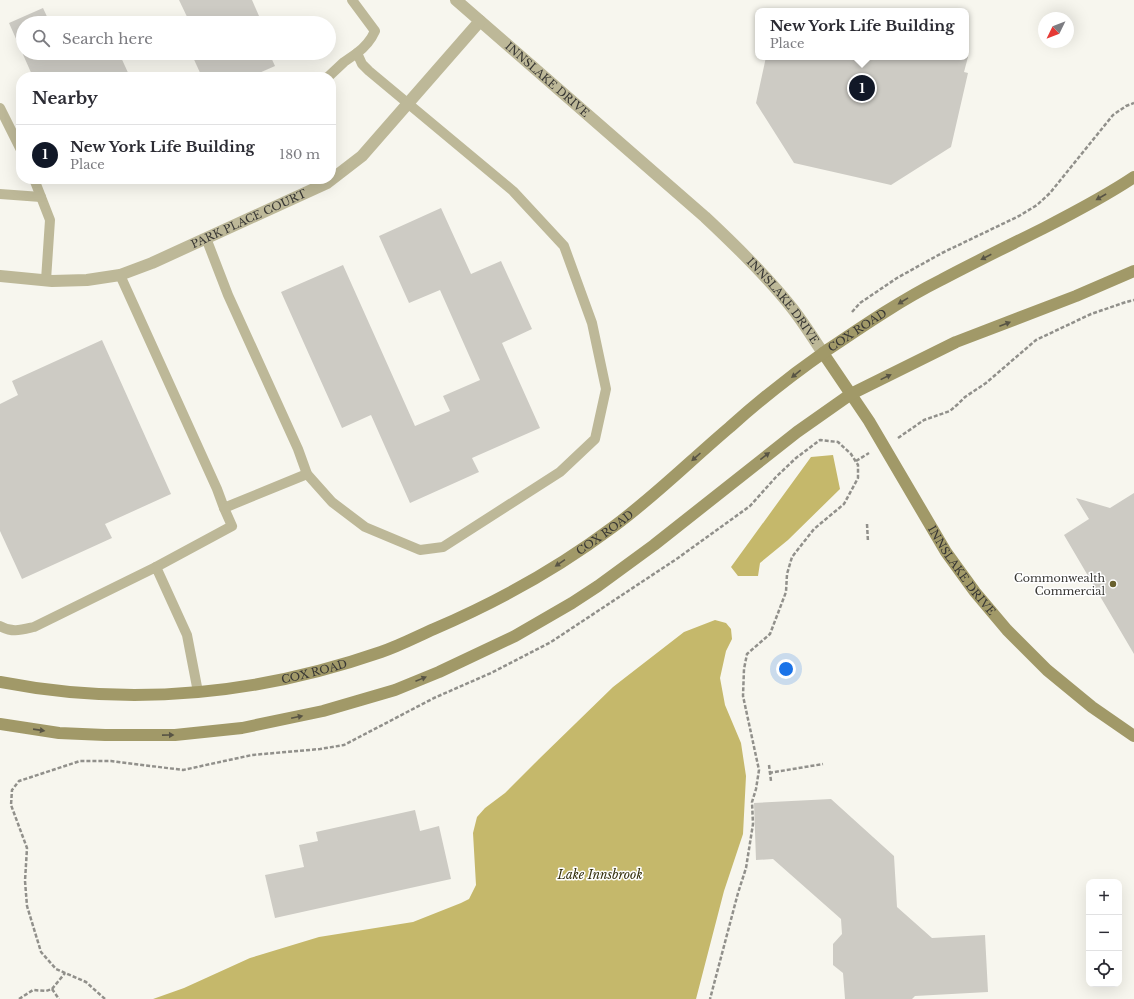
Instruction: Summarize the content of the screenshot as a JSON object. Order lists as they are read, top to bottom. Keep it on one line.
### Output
{"streets":{"main road":["INNSLAKE DRIVE","COX ROAD"],"street":["PARK PLACE COURT"]},"crossings":[["INNSLAKE DRIVE","PARK PLACE COURT"],["INNSLAKE DRIVE","COX ROAD"]],"water":["Lake Innsbrook"],"places":["Commonwealth Commercial"],"north":"bottom left","page":{"popup":["New York Life Building","Place"],"search":"Search here","heading":"Nearby","pins":"1","list":[{"mark":"1","name":"New York Life Building","note":"Place","value":"180 m"}],"map_buttons":["+","−"]}}
